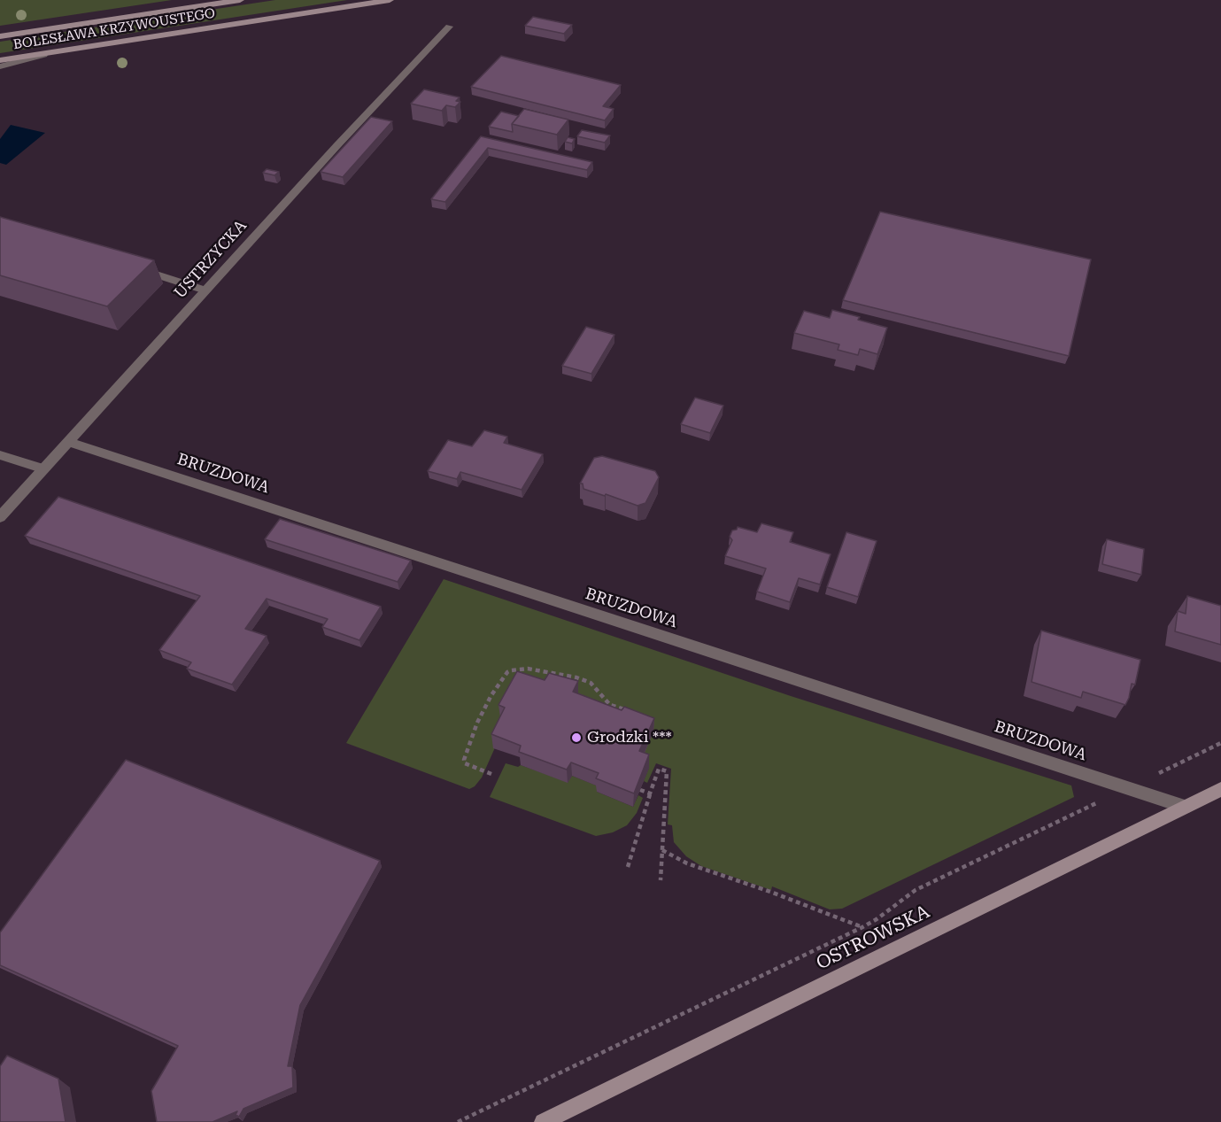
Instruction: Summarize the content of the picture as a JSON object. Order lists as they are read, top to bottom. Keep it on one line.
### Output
{"streets":{"main road":["BOLESŁAWA KRZYWOUSTEGO","OSTROWSKA"],"street":["USTRZYCKA","BRUZDOWA"]},"crossings":[["USTRZYCKA","BRUZDOWA"],["BRUZDOWA","OSTROWSKA"]],"places":["Grodzki ***"]}
